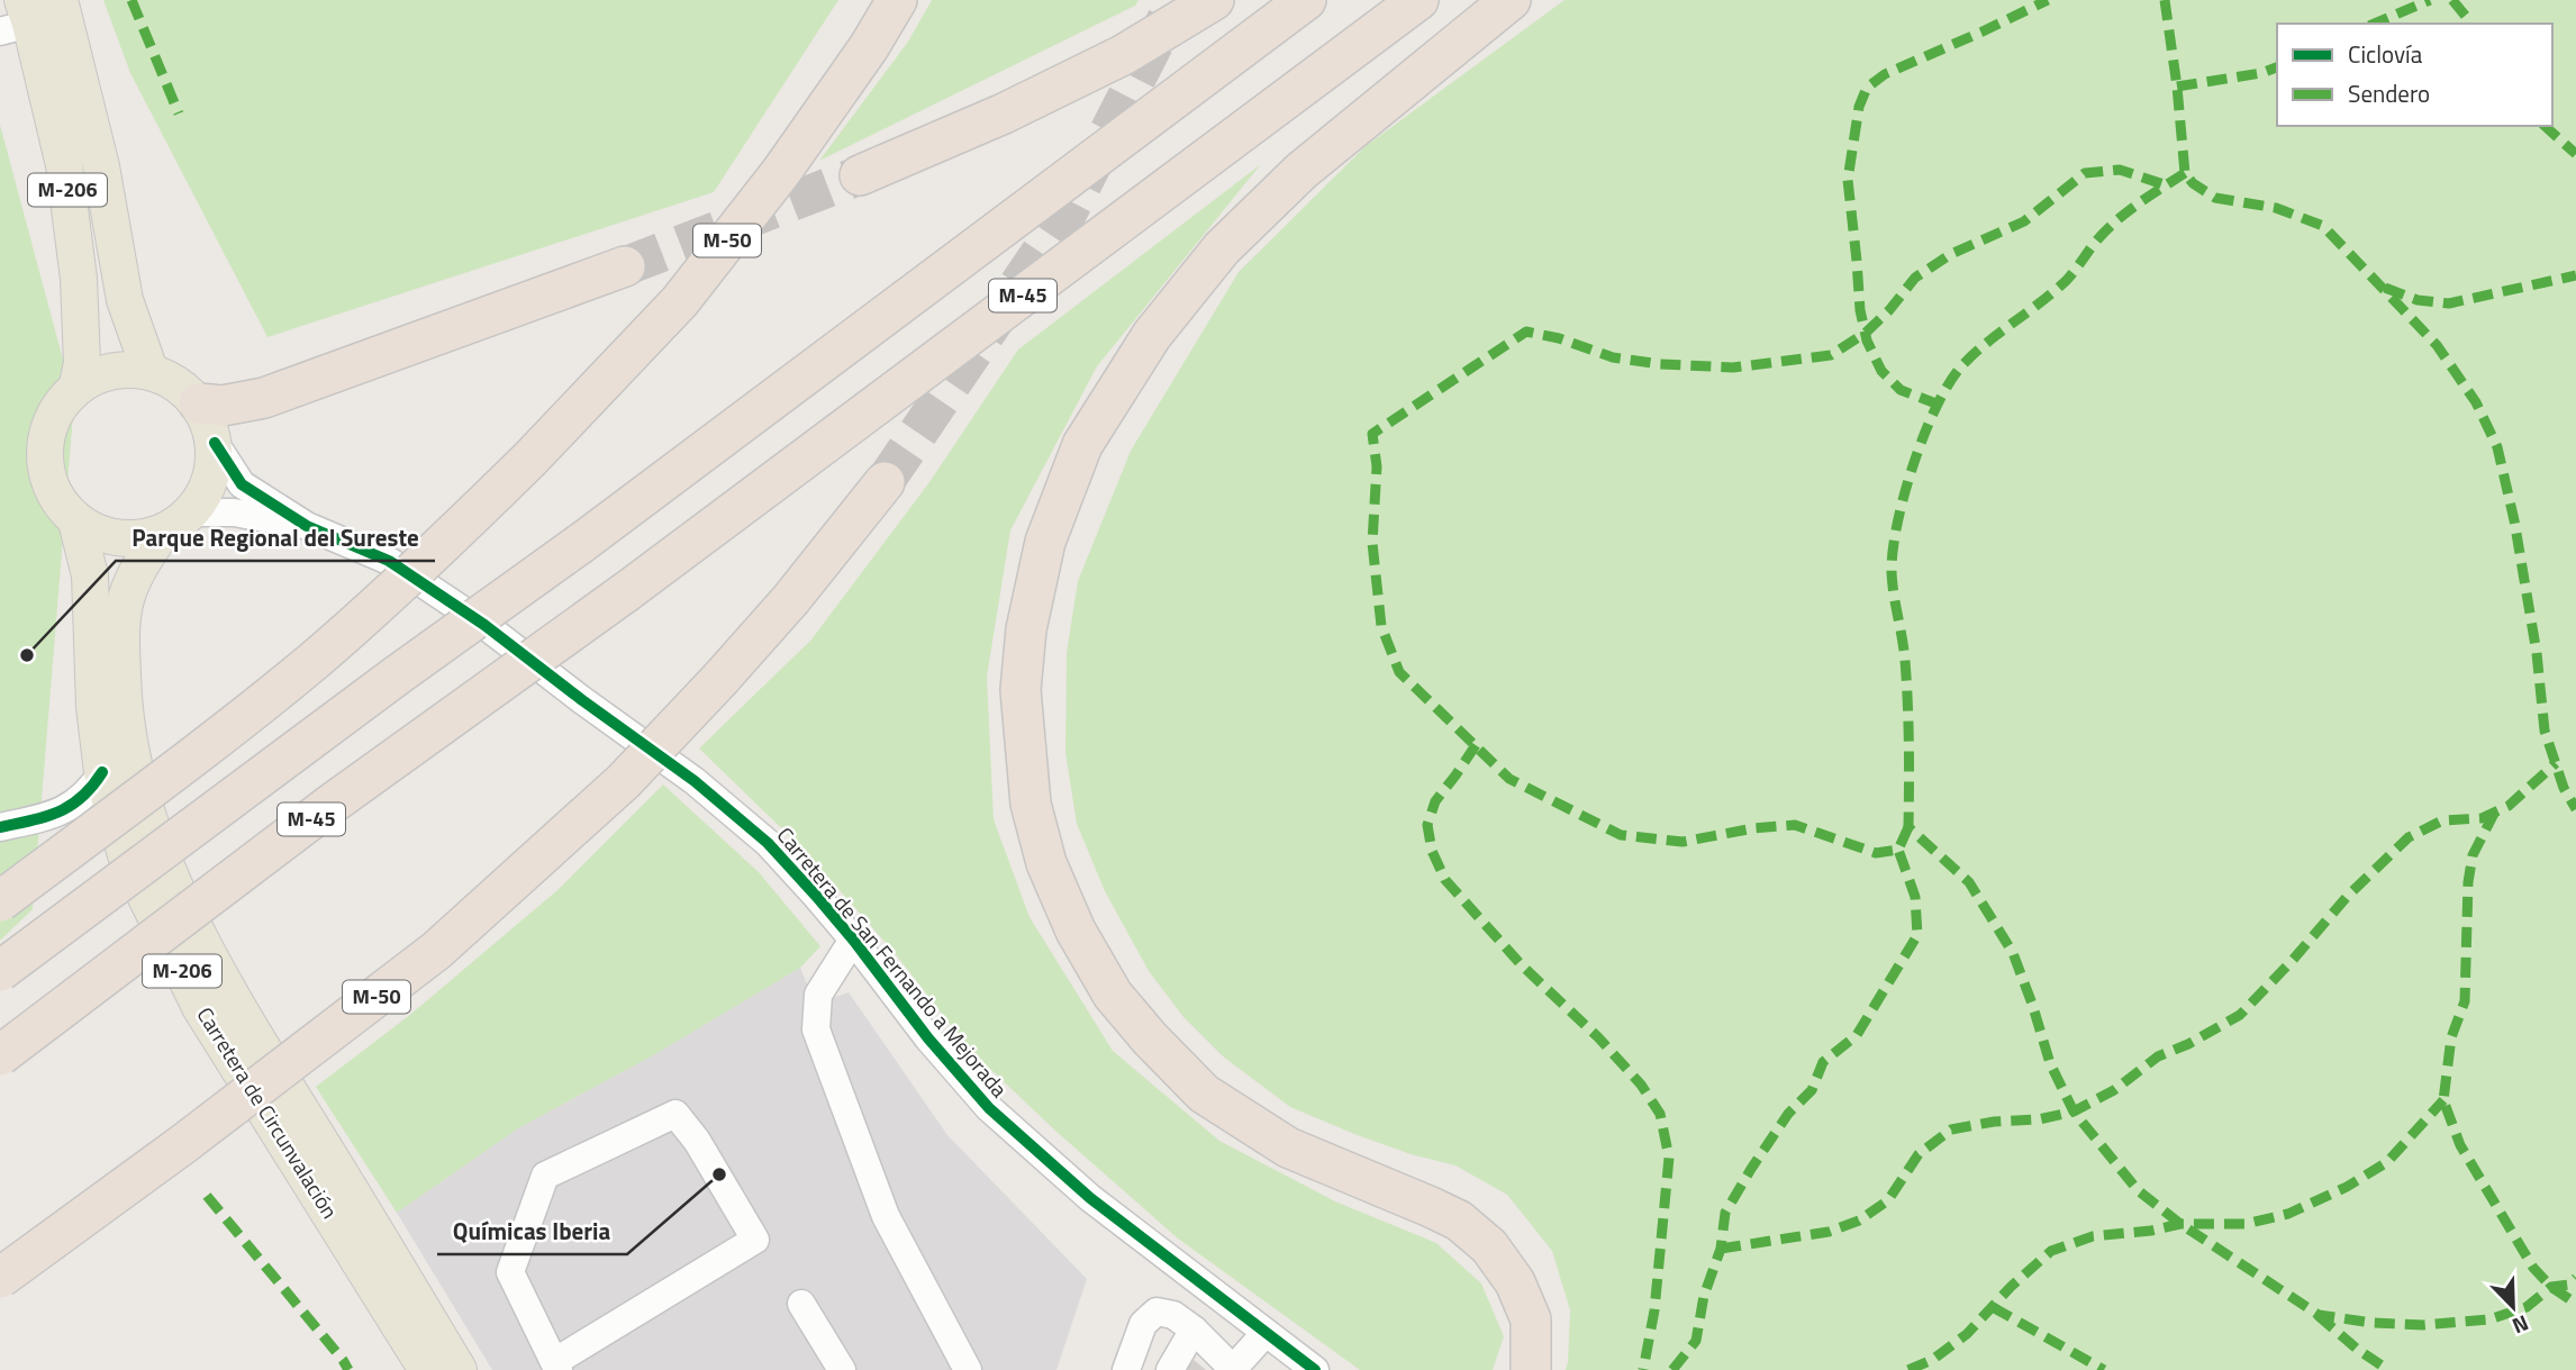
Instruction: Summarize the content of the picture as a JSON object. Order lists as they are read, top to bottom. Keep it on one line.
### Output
{"streets":{"highway":["M-50","M-45"],"main road":["M-206","Carretera de Circunvalación"],"street":["Carretera de San Fernando a Mejorada"]},"crossings":[["M-206","Carretera de Circunvalación"]],"places":["Parque Regional del Sureste","Químicas Iberia"],"legend":["Ciclovía","Sendero"],"north":"bottom right"}
